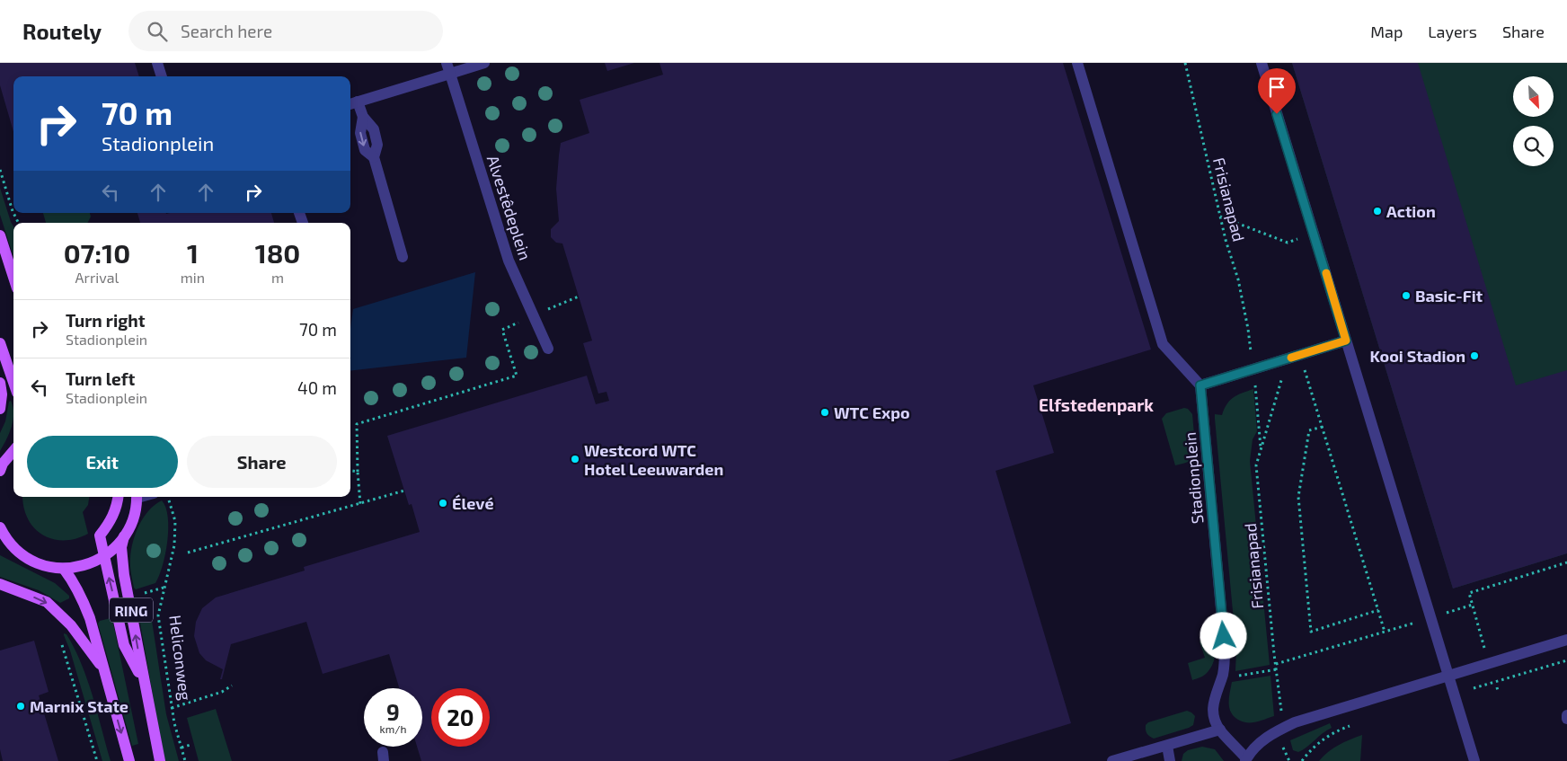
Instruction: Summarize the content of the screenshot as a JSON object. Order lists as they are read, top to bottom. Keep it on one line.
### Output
{"streets":{"main road":["RING"],"street":["Alvestêdeplein","Stadionplein"],"path":["Frisianapad","Heliconweg"]},"crossings":[["Frisianapad","Stadionplein"]],"districts":["Elfstedenpark"],"places":["Action","Basic-Fit","Kooi Stadion","WTC Expo","Westcord WTC Hotel Leeuwarden","Élevé","Marnix State"],"north":"bottom right","page":{"header":"Routely","search":"Search here","nav":["Map","Layers","Share"],"turn":["70 m","Stadionplein"],"eta":["07:10","Arrival","1","min","180","m"],"list":[{"name":"Turn right","note":"Stadionplein","value":"70 m"},{"name":"Turn left","note":"Stadionplein","value":"40 m"}],"buttons":["Exit","Share"],"speed":"9 km/h","limit":"20"}}
